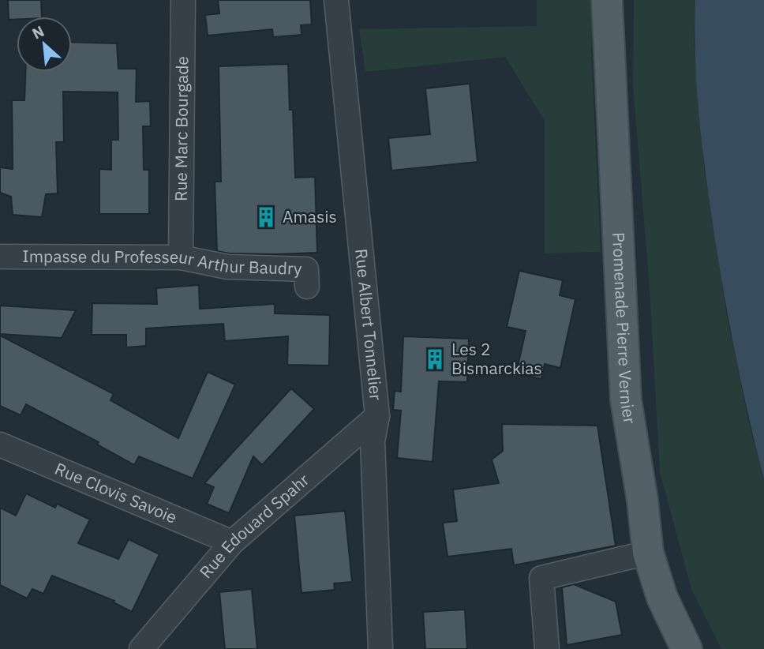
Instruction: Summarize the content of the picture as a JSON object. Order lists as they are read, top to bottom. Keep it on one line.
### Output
{"streets":{"main road":["Promenade Pierre Vernier"],"street":["Rue Marc Bourgade","Impasse du Professeur Arthur Baudry","Rue Albert Tonnelier","Rue Clovis Savoie","Rue Edouard Spahr"]},"crossings":[["Rue Marc Bourgade","Impasse du Professeur Arthur Baudry"],["Rue Albert Tonnelier","Rue Edouard Spahr"],["Rue Clovis Savoie","Rue Edouard Spahr"]],"places":{"building":["Amasis","Les 2 Bismarckias"]},"north":"top left"}
